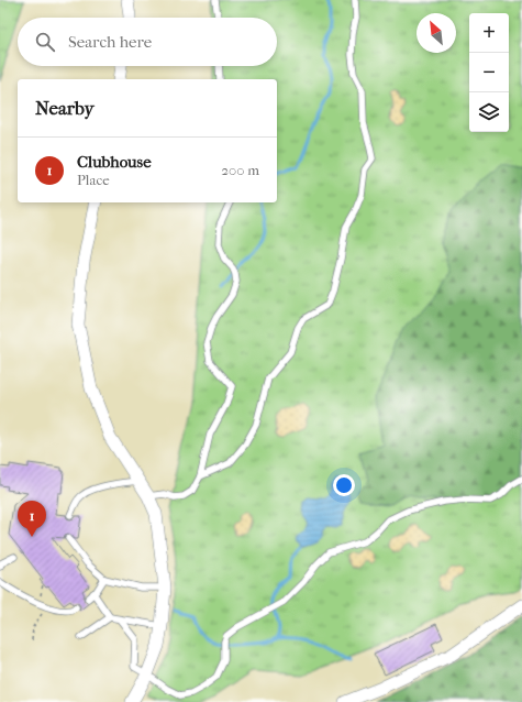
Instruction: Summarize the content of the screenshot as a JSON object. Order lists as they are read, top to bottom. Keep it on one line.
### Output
{"north":"top left","page":{"map_buttons":["+","−"],"search":"Search here","heading":"Nearby","list":[{"mark":"1","name":"Clubhouse","note":"Place","value":"200 m"}],"pins":"1"}}
